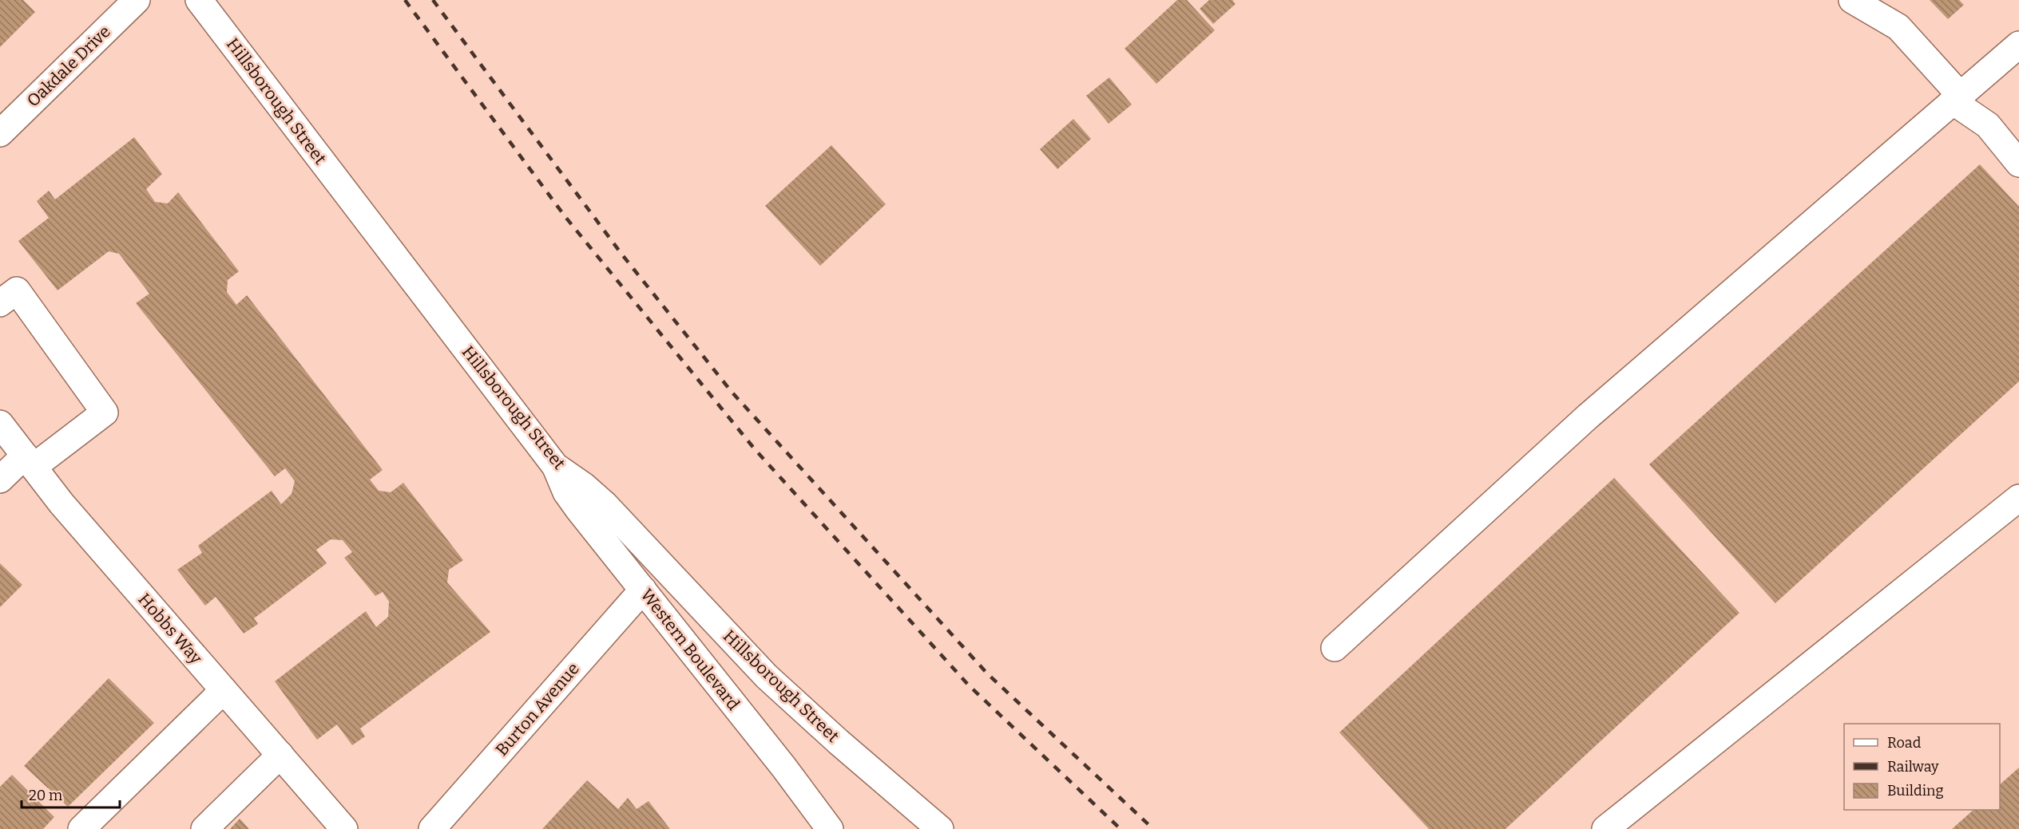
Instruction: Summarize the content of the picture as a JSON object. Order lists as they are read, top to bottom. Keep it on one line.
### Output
{"streets":{"street":["Oakdale Drive","Hillsborough Street","Hobbs Way","Western Boulevard","Burton Avenue"]},"crossings":[["Hillsborough Street","Western Boulevard"],["Western Boulevard","Burton Avenue"]],"legend":["Road","Railway","Building"],"scale_bar":"20 m"}
